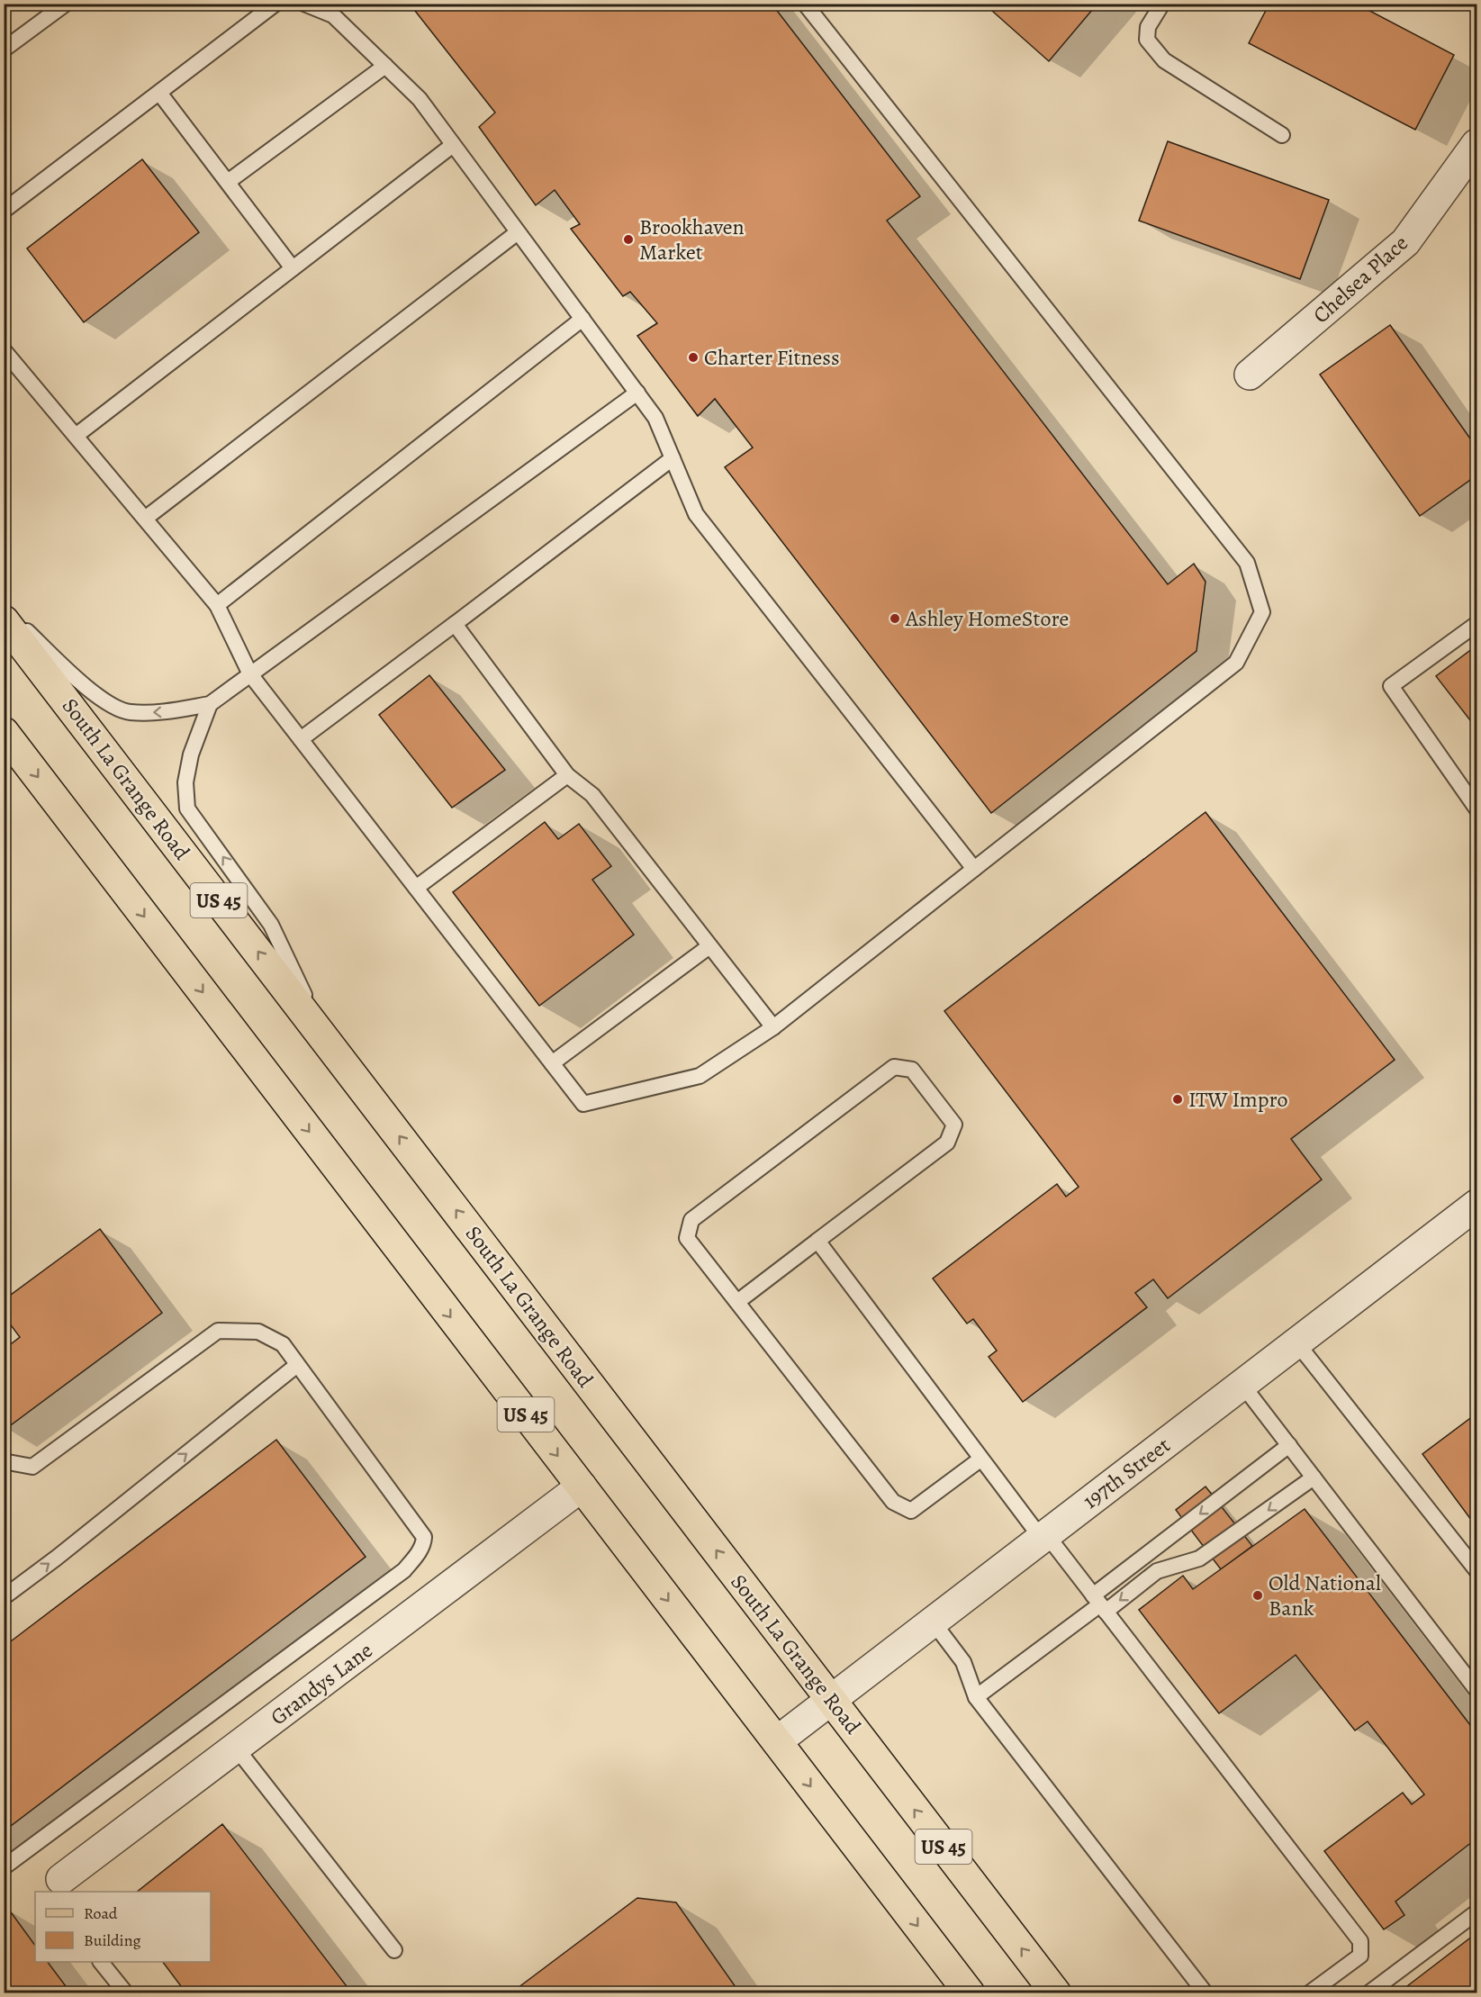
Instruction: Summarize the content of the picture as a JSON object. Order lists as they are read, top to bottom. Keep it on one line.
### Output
{"streets":{"main road":["South La Grange Road","US 45"],"street":["Chelsea Place","197th Street","Grandys Lane"]},"crossings":[["South La Grange Road","197th Street"],["US 45","197th Street"],["US 45","Grandys Lane"]],"places":["Brookhaven Market","Charter Fitness","Ashley HomeStore","ITW Impro","Old National Bank"],"legend":["Road","Building"]}
